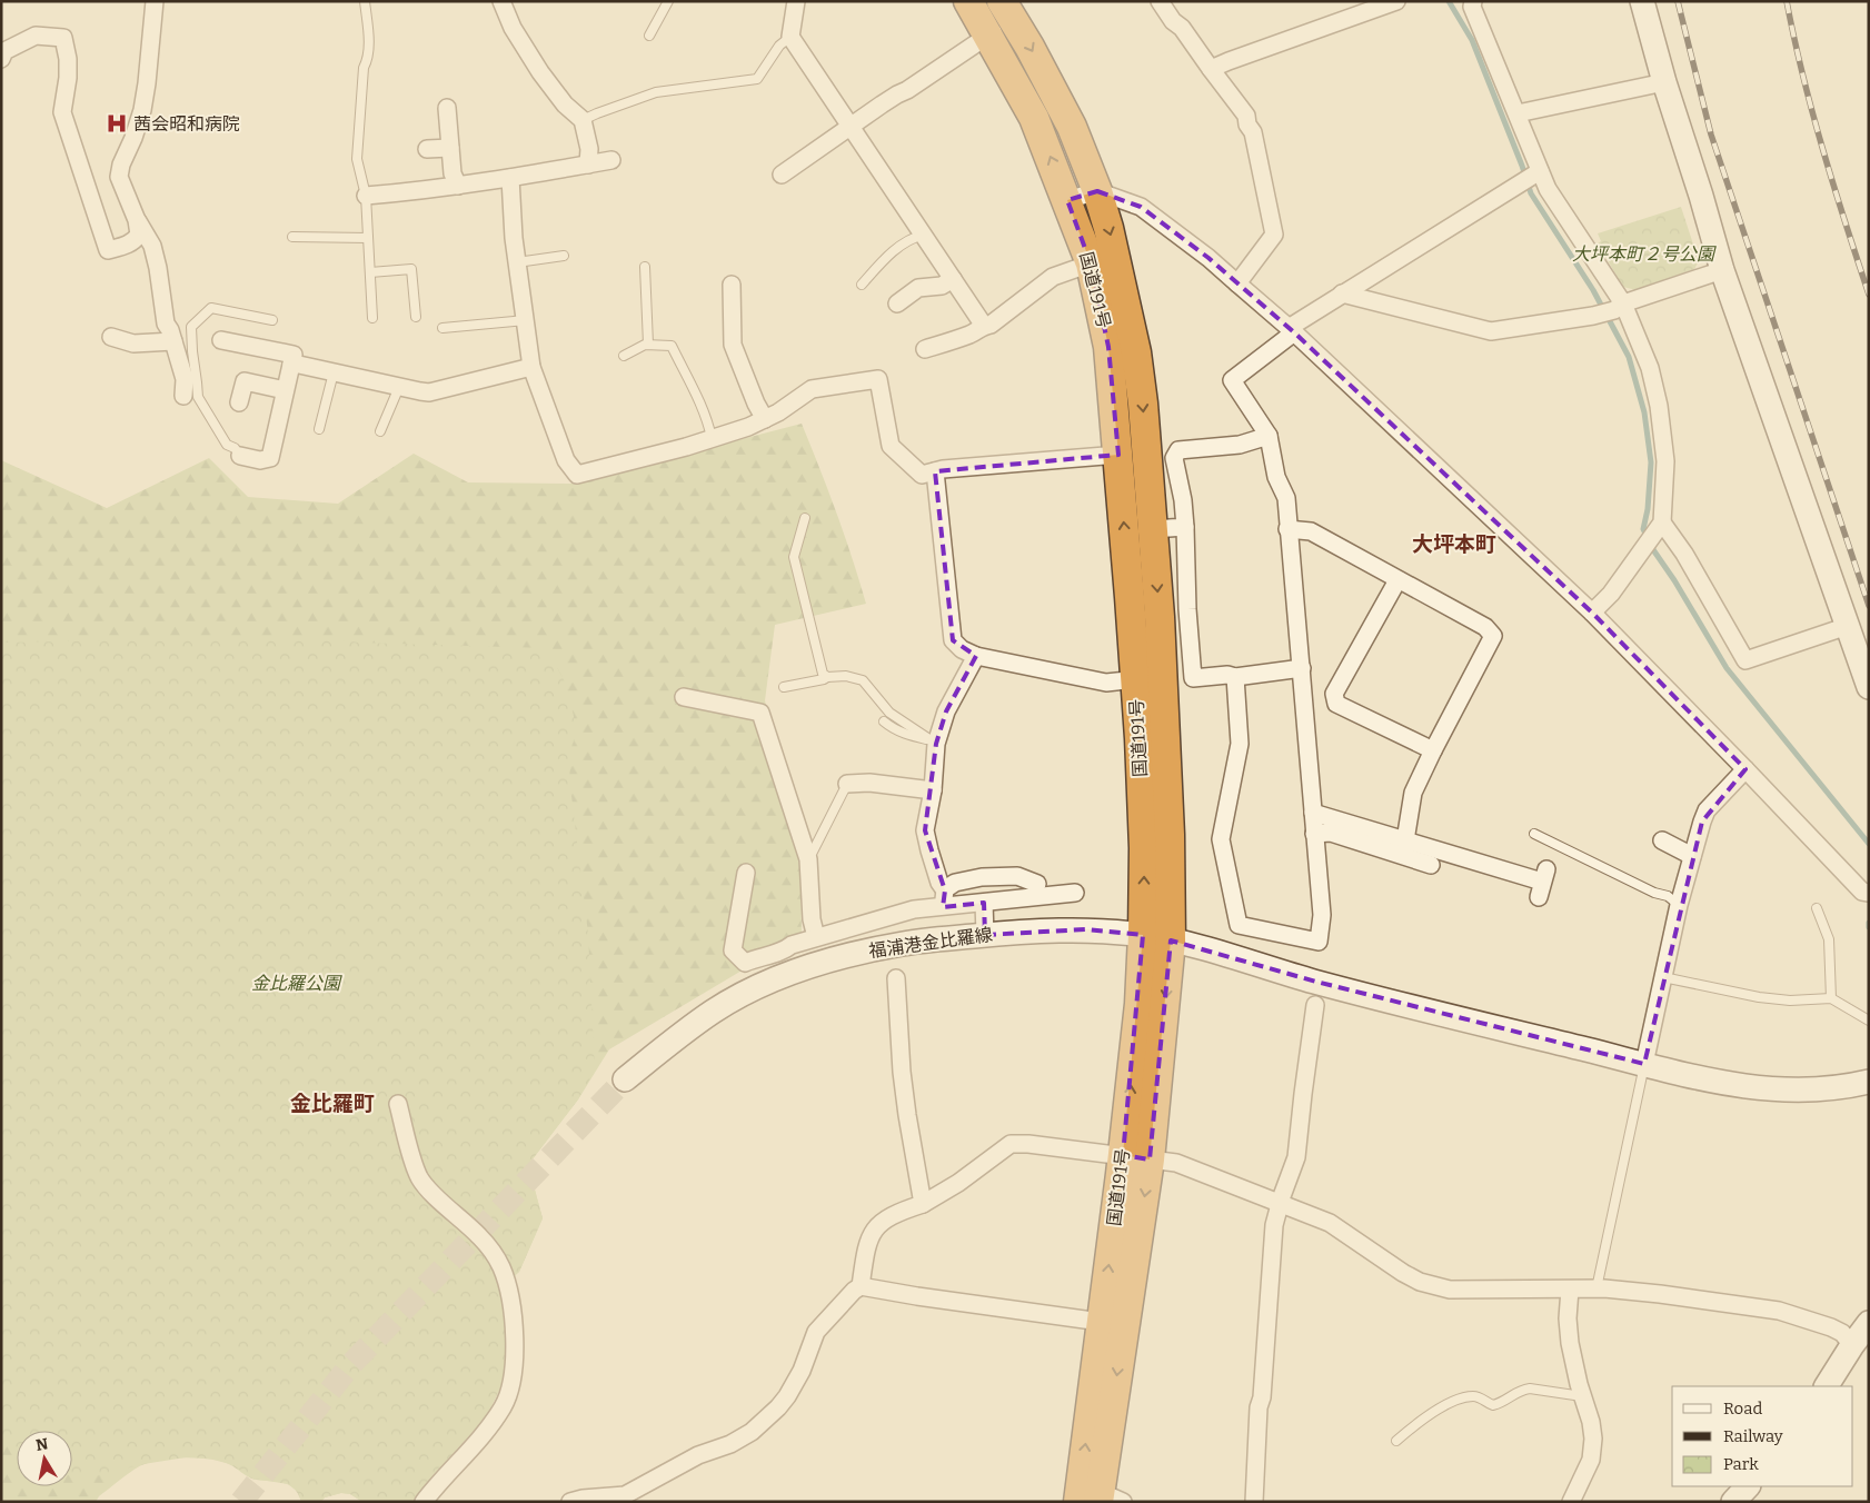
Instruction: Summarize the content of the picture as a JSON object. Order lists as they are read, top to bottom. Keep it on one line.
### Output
{"streets":{"highway":["国道191号"],"street":["福浦港金比羅線"]},"crossings":[["国道191号","福浦港金比羅線"]],"districts":["大坪本町","金比羅町"],"parks":["大坪本町２号公園","金比羅公園"],"places":{"hospital":["茜会昭和病院"]},"legend":["Road","Railway","Park"],"north":"top"}
